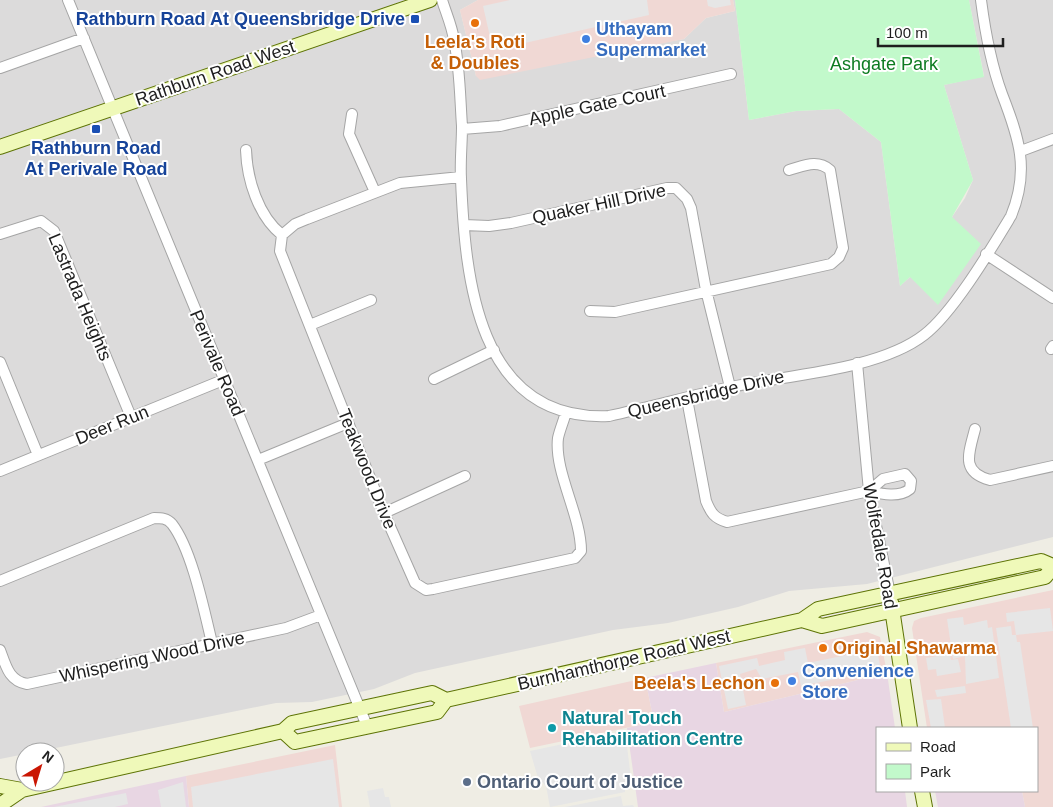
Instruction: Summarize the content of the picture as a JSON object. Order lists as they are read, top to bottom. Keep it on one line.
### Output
{"streets":{"main road":["Rathburn Road West","Wolfedale Road","Burnhamthorpe Road West"],"street":["Apple Gate Court","Quaker Hill Drive","Lastrada Heights","Perivale Road","Queensbridge Drive","Deer Run","Teakwood Drive","Whispering Wood Drive"]},"crossings":[["Rathburn Road West","Perivale Road"],["Apple Gate Court","Queensbridge Drive"],["Quaker Hill Drive","Queensbridge Drive"],["Lastrada Heights","Deer Run"],["Perivale Road","Deer Run"],["Perivale Road","Whispering Wood Drive"],["Perivale Road","Burnhamthorpe Road West"],["Queensbridge Drive","Teakwood Drive"],["Queensbridge Drive","Wolfedale Road"],["Wolfedale Road","Burnhamthorpe Road West"]],"parks":["Ashgate Park"],"places":{"transit":["Rathburn Road At Queensbridge Drive","Rathburn Road At Perivale Road"],"other":["Leela's Roti & Doubles","Uthayam Supermarket","Original Shawarma","Convenience Store","Beela's Lechon","Natural Touch Rehabilitation Centre","Ontario Court of Justice"]},"legend":["Road","Park"],"scale_bar":"100 m","north":"top right"}
